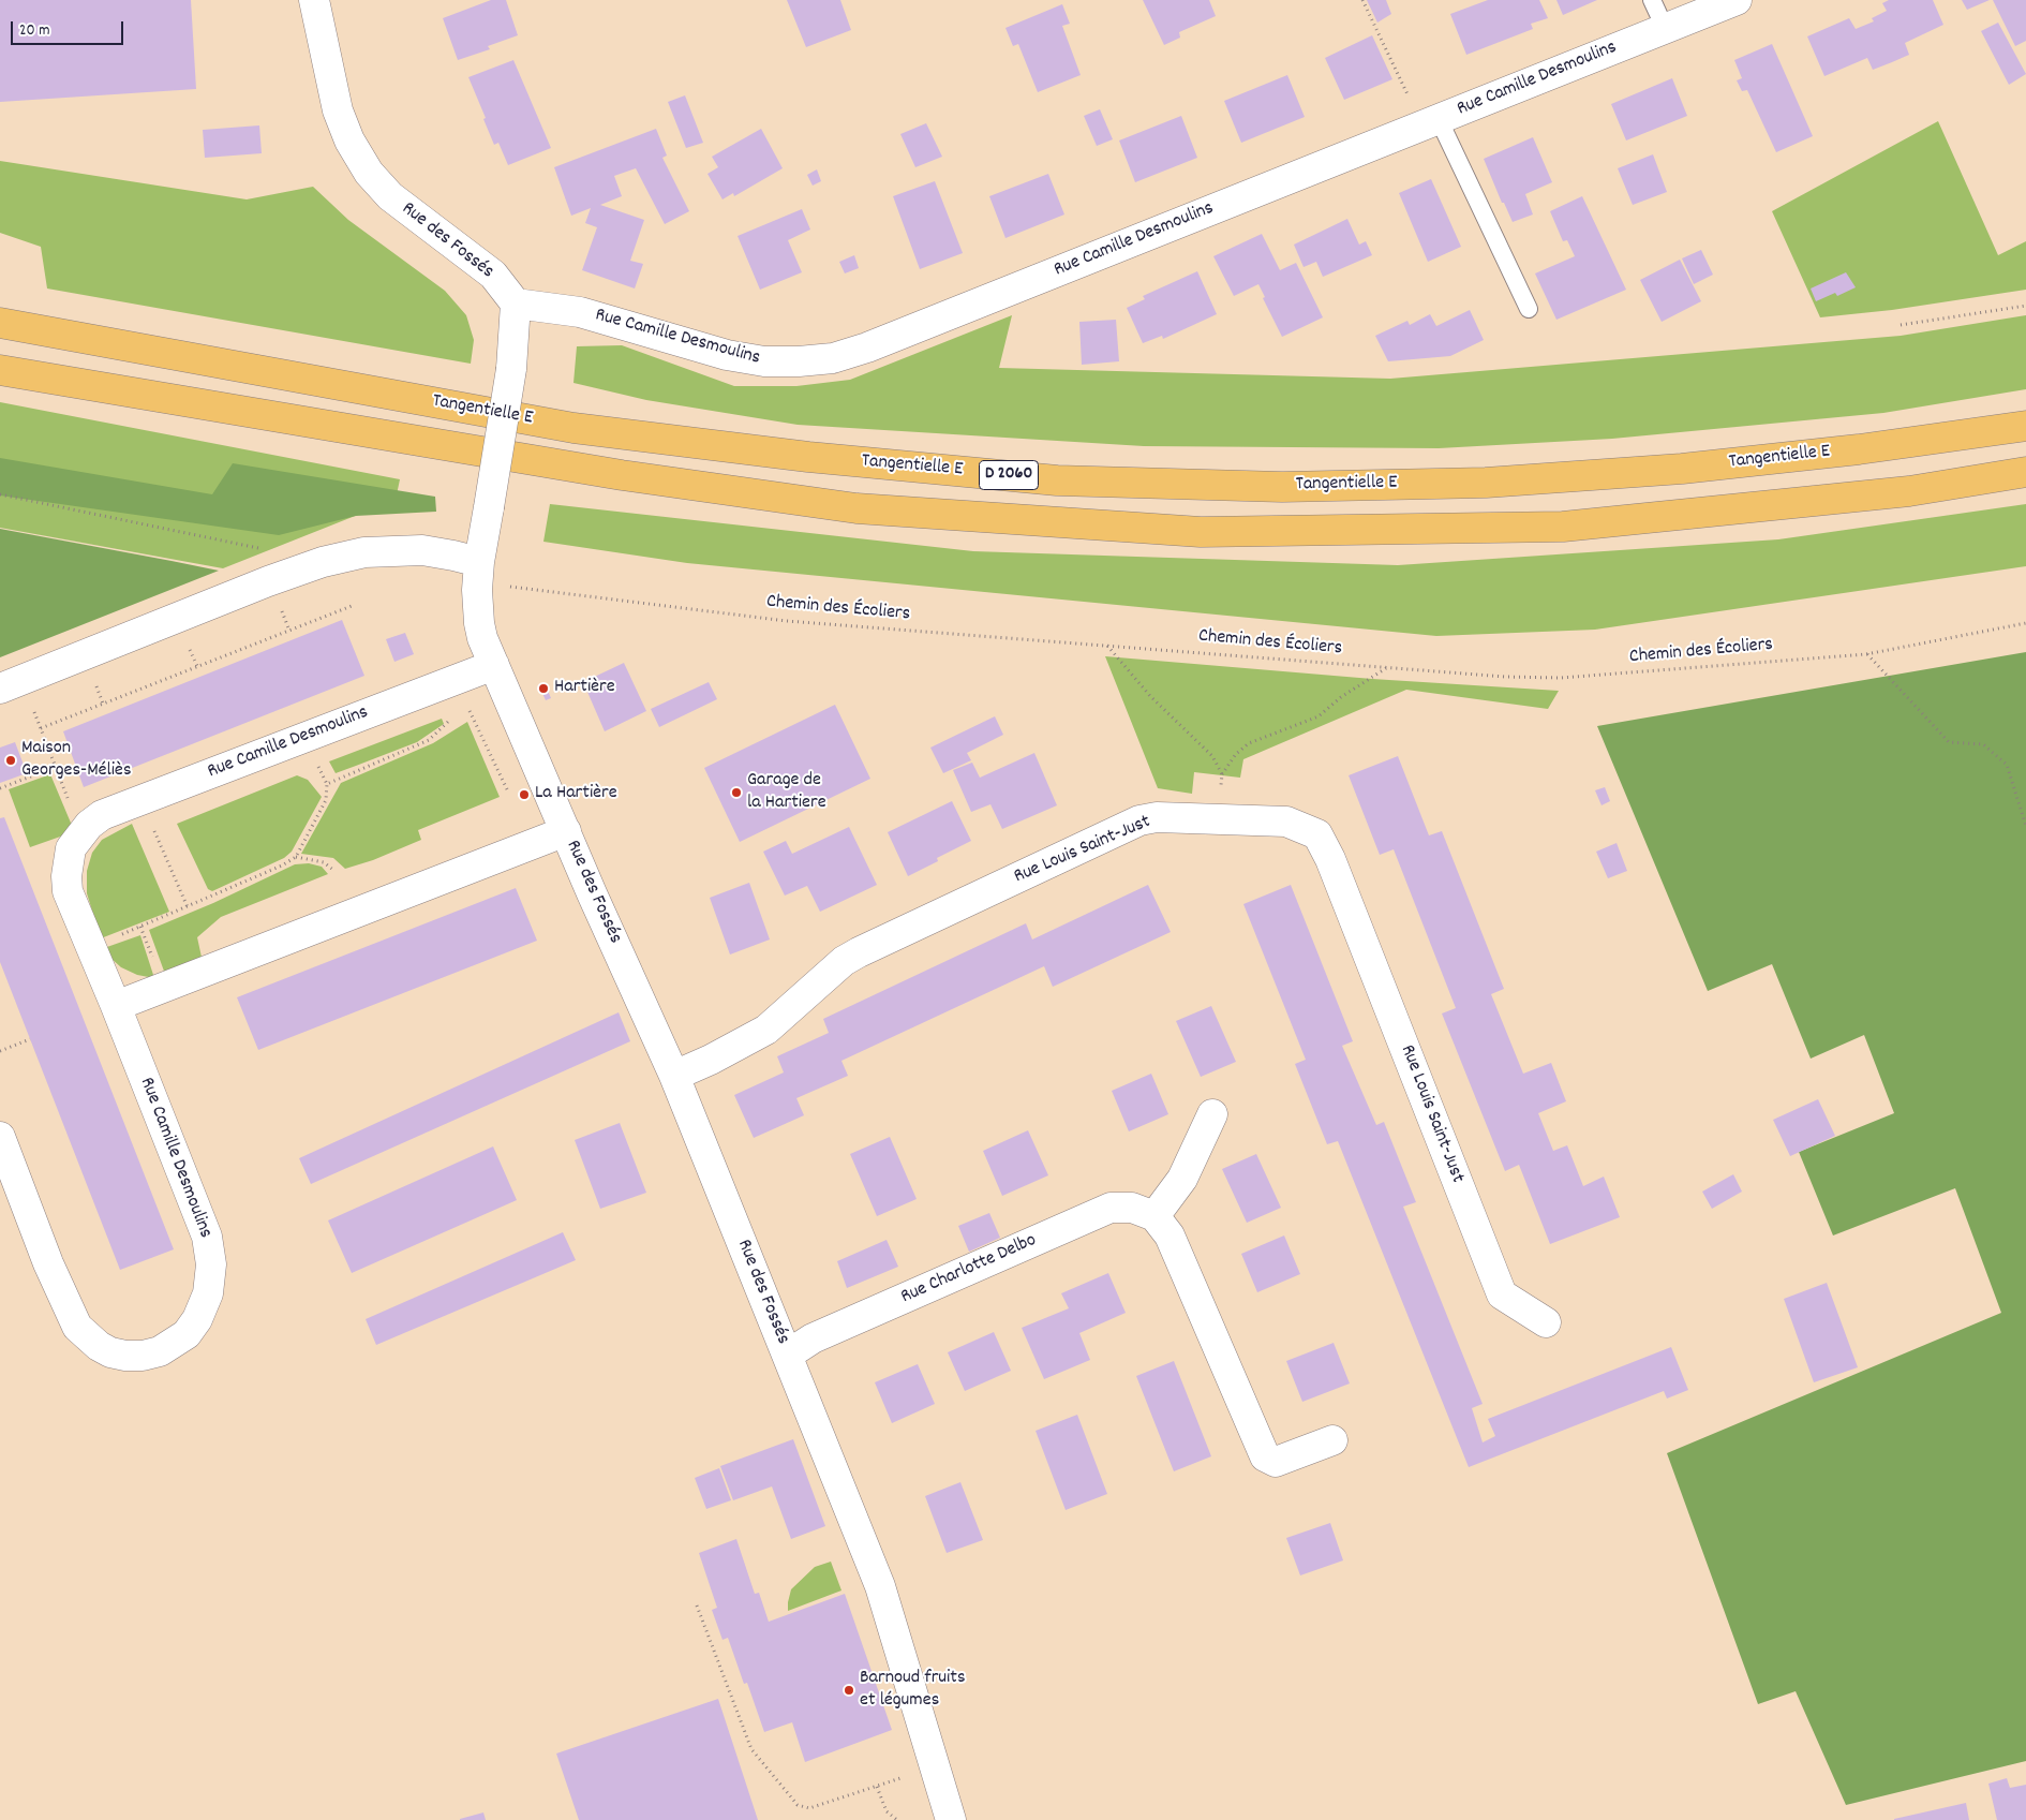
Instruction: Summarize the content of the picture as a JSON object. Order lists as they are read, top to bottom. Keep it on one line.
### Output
{"streets":{"main road":["Tangentielle E","D 2060"],"street":["Rue Camille Desmoulins","Rue des Fossés","Rue Louis Saint-Just","Rue Charlotte Delbo"],"path":["Chemin des Écoliers"]},"crossings":[["Rue Camille Desmoulins","Rue des Fossés"],["Rue des Fossés","Rue Louis Saint-Just"],["Rue des Fossés","Rue Charlotte Delbo"]],"places":["Hartière","Maison Georges-Méliès","Garage de la Hartiere","La Hartière","Barnoud fruits et légumes"],"scale_bar":"20 m"}
